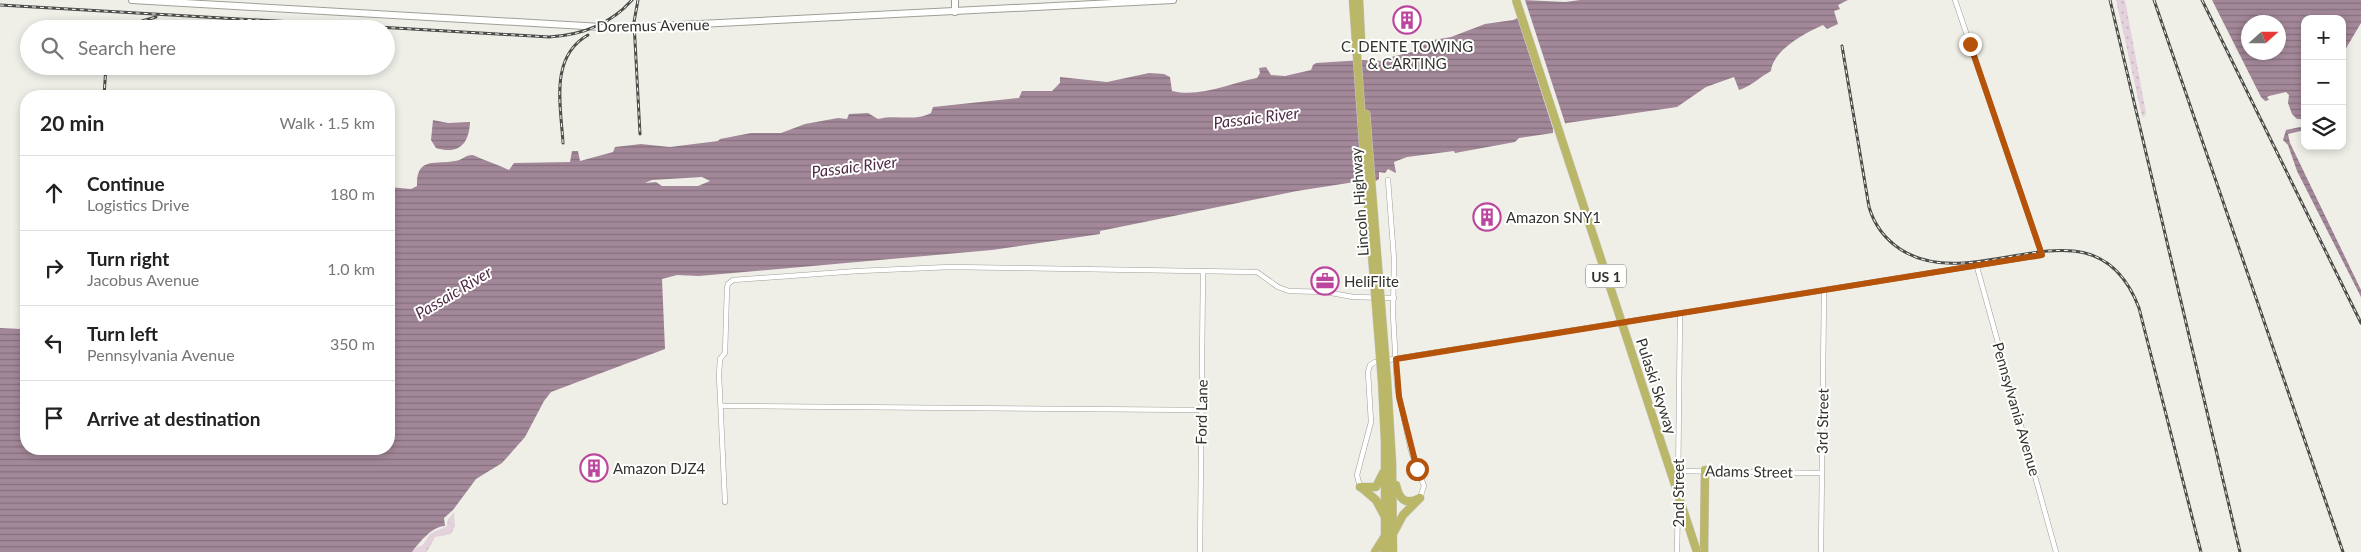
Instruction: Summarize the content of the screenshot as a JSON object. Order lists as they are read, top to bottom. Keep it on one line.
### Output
{"streets":{"highway":["Lincoln Highway","US 1","Pulaski Skyway"],"main road":["Doremus Avenue"],"street":["Pennsylvania Avenue","Ford Lane","3rd Street","Adams Street","2nd Street"]},"crossings":[["3rd Street","Adams Street"],["Adams Street","2nd Street"]],"water":["Passaic River"],"places":{"building":["C. DENTE TOWING & CARTING","Amazon SNY1","Amazon DJZ4"],"office":["HeliFlite"]},"north":"right","page":{"map_buttons":["+","−"],"search":"Search here","heading":["20 min","Walk · 1.5 km"],"list":[["Continue","Logistics Drive","180 m"],["Turn right","Jacobus Avenue","1.0 km"],["Turn left","Pennsylvania Avenue","350 m"],"Arrive at destination"]}}
